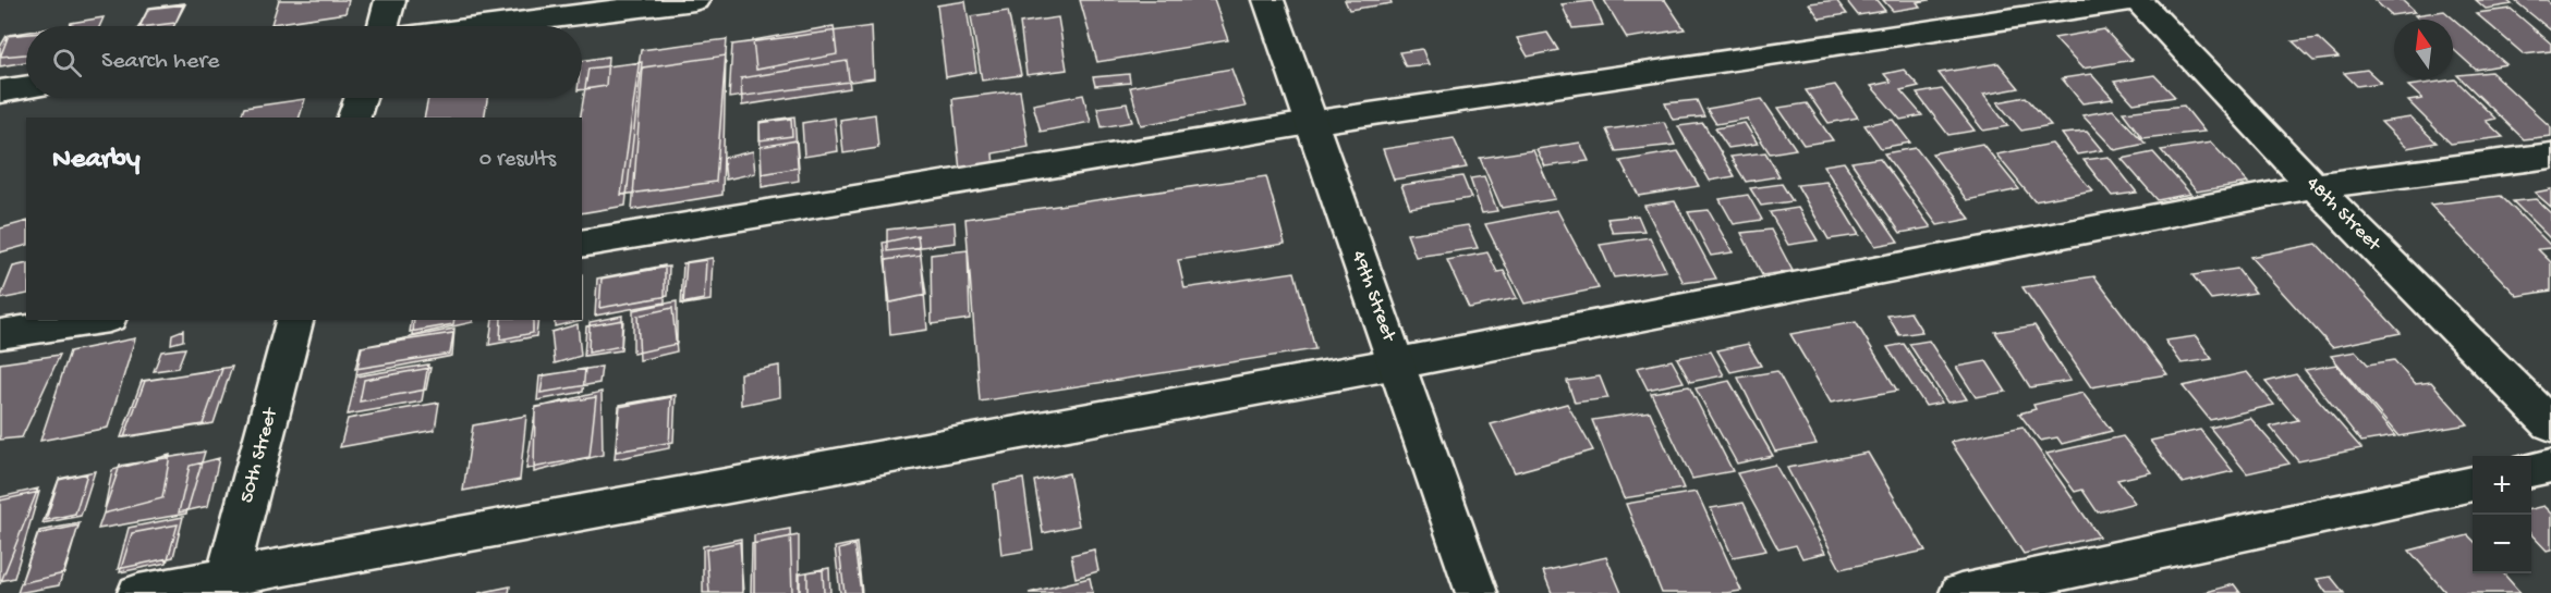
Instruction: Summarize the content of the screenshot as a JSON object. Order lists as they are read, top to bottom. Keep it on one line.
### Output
{"streets":{"street":["48th Street","49th Street","50th Street"]},"north":"top","page":{"search":"Search here","heading":["Nearby","0 results"],"map_buttons":["+","−"]}}
